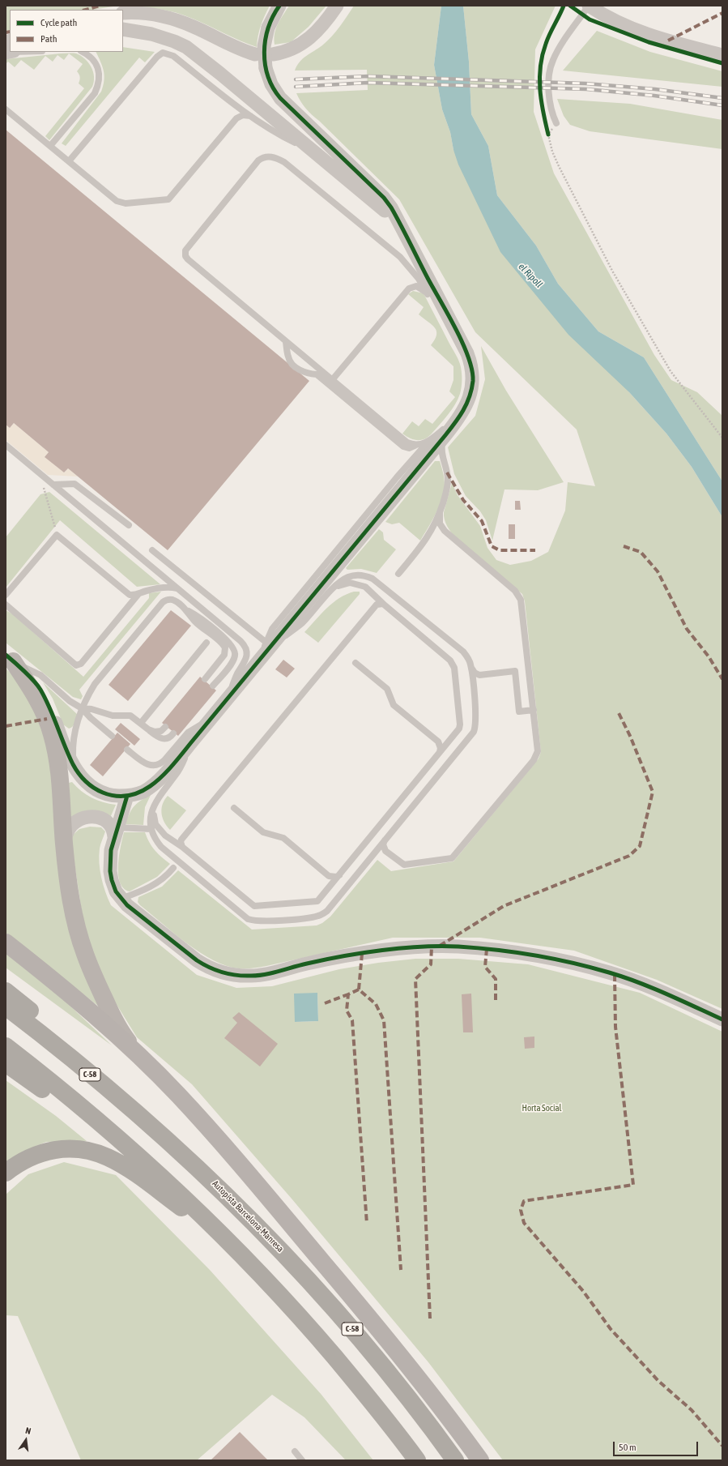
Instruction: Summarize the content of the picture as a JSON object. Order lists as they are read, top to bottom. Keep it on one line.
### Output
{"streets":{"highway":["C-58","Autopista Barcelona-Manresa"]},"water":["el Ripoll"],"parks":["Horta Social"],"legend":["Cycle path","Path"],"scale_bar":"50 m","north":"top"}
